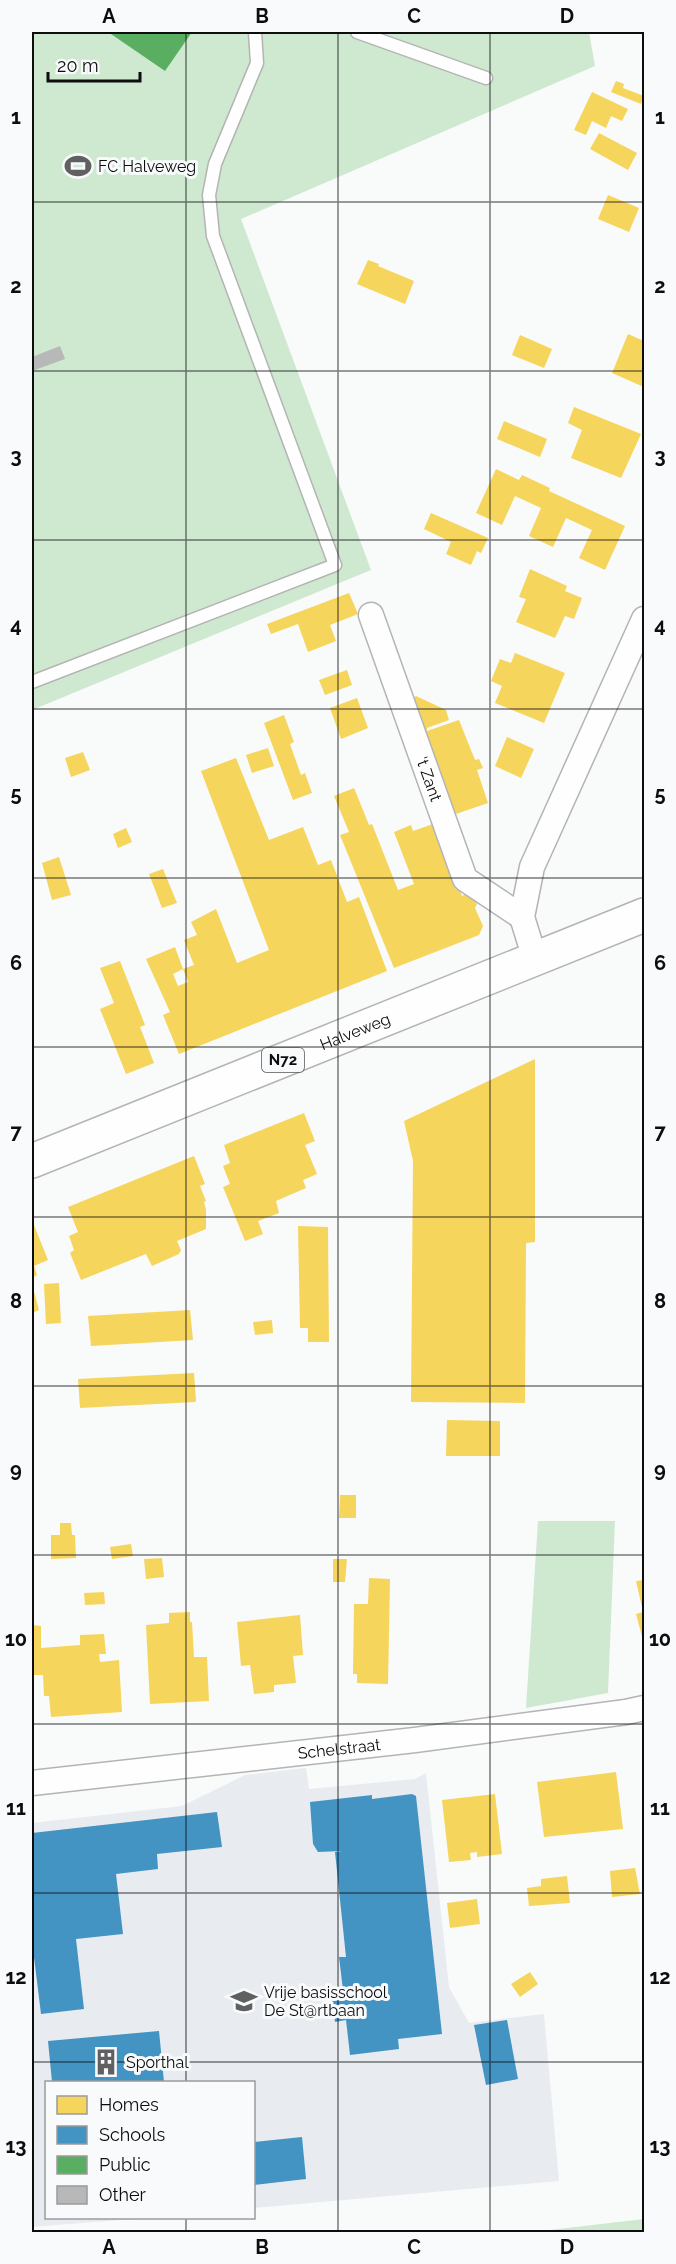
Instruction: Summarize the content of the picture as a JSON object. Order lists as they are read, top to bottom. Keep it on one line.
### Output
{"streets":{"main road":["Halveweg","N72"],"street":["'t Zant","Schelstraat"]},"places":{"sports":["FC Halveweg"],"school or university":["Vrije basisschool De St@rtbaan"],"building":["Sporthal"]},"legend":["Homes","Schools","Public","Other"],"scale_bar":"20 m","grid":{"columns":["A","B","C","D"],"rows":["1","2","3","4","5","6","7","8","9","10","11","12","13"]}}
